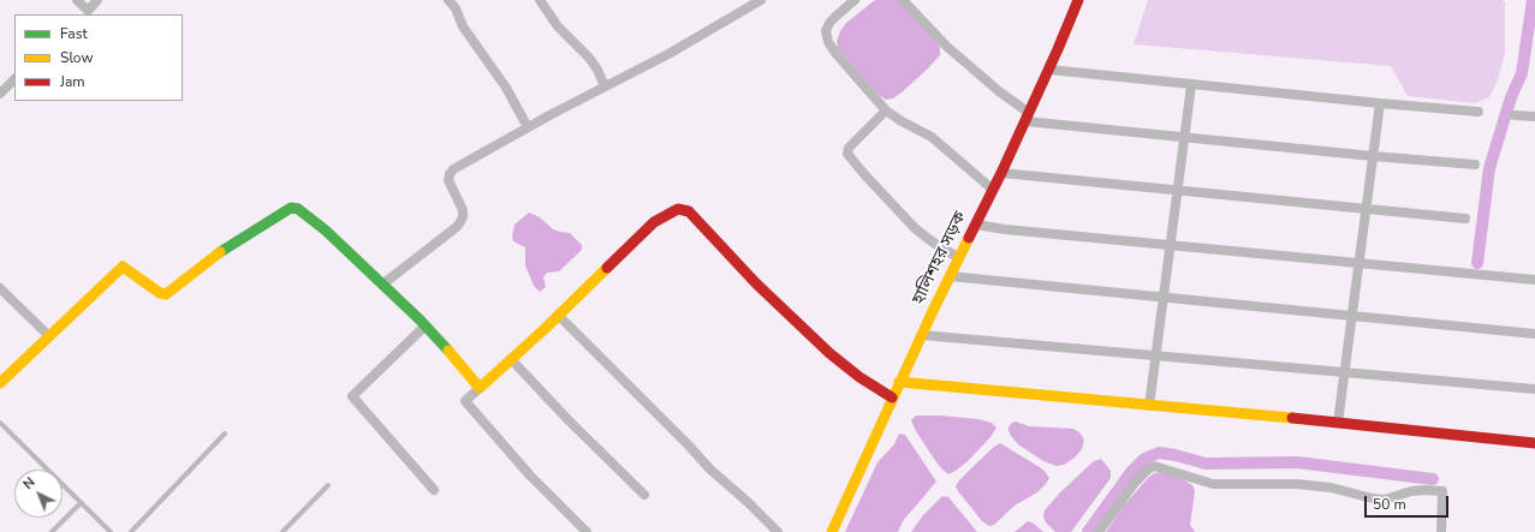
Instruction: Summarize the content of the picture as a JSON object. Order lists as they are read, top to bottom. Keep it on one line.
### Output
{"streets":{"street":["হালিশহর সড়ক"]},"legend":["Fast","Slow","Jam"],"scale_bar":"50 m","north":"top left"}
